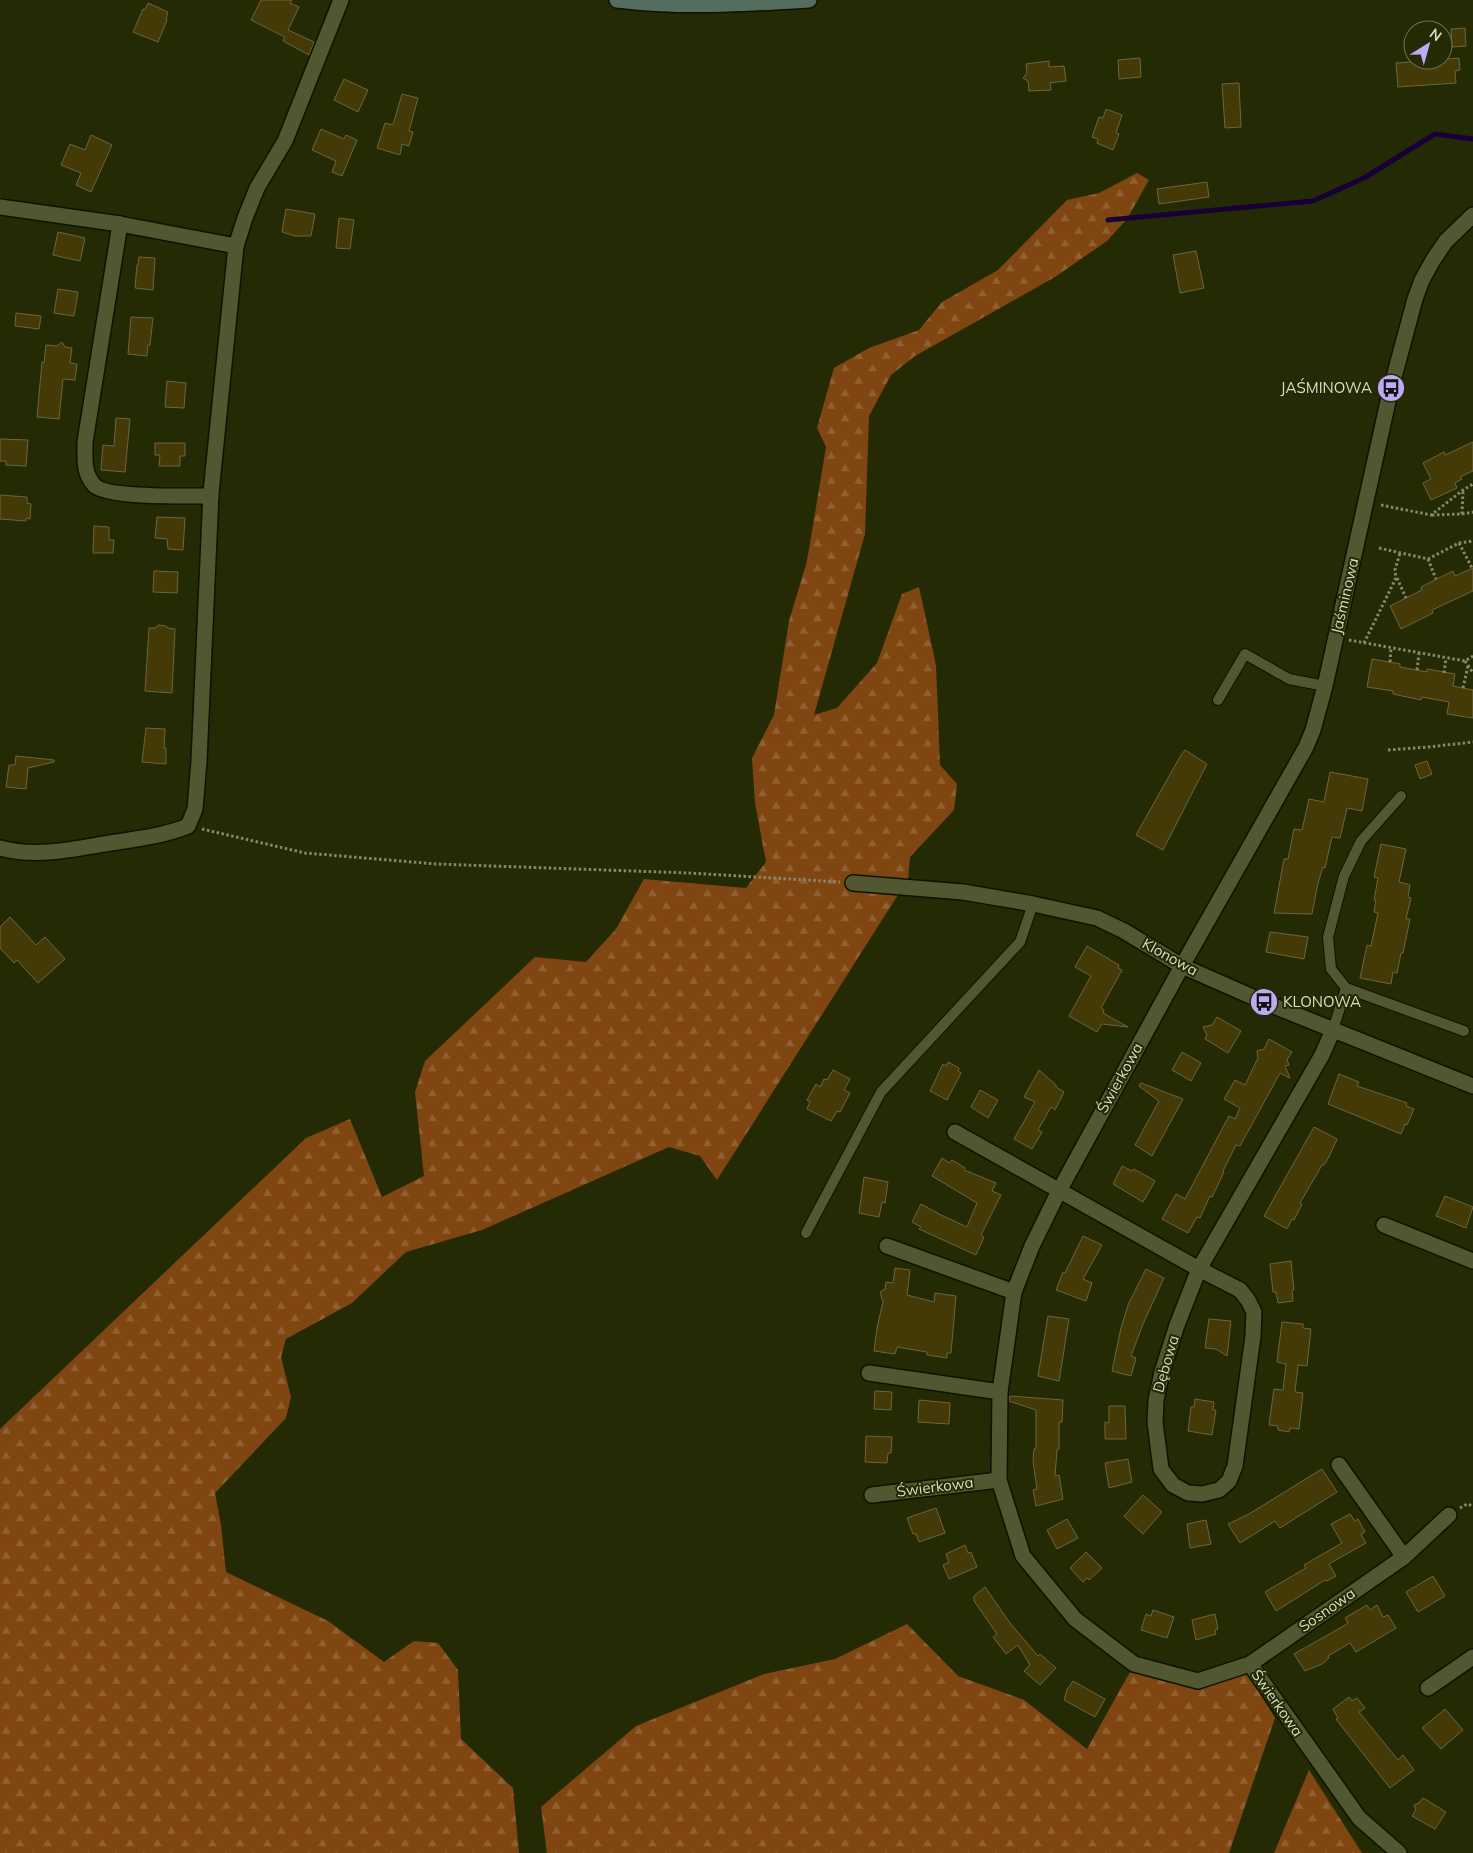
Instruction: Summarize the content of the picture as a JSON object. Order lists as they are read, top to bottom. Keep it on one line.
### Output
{"streets":{"street":["Jaśminowa","Klonowa","Świerkowa","Dębowa","Sosnowa"]},"crossings":[["Jaśminowa","Klonowa"],["Jaśminowa","Świerkowa"],["Klonowa","Świerkowa"],["Klonowa","Dębowa"],["Świerkowa","Sosnowa"]],"places":{"bus stop":["JAŚMINOWA","KLONOWA"]},"north":"top right"}
